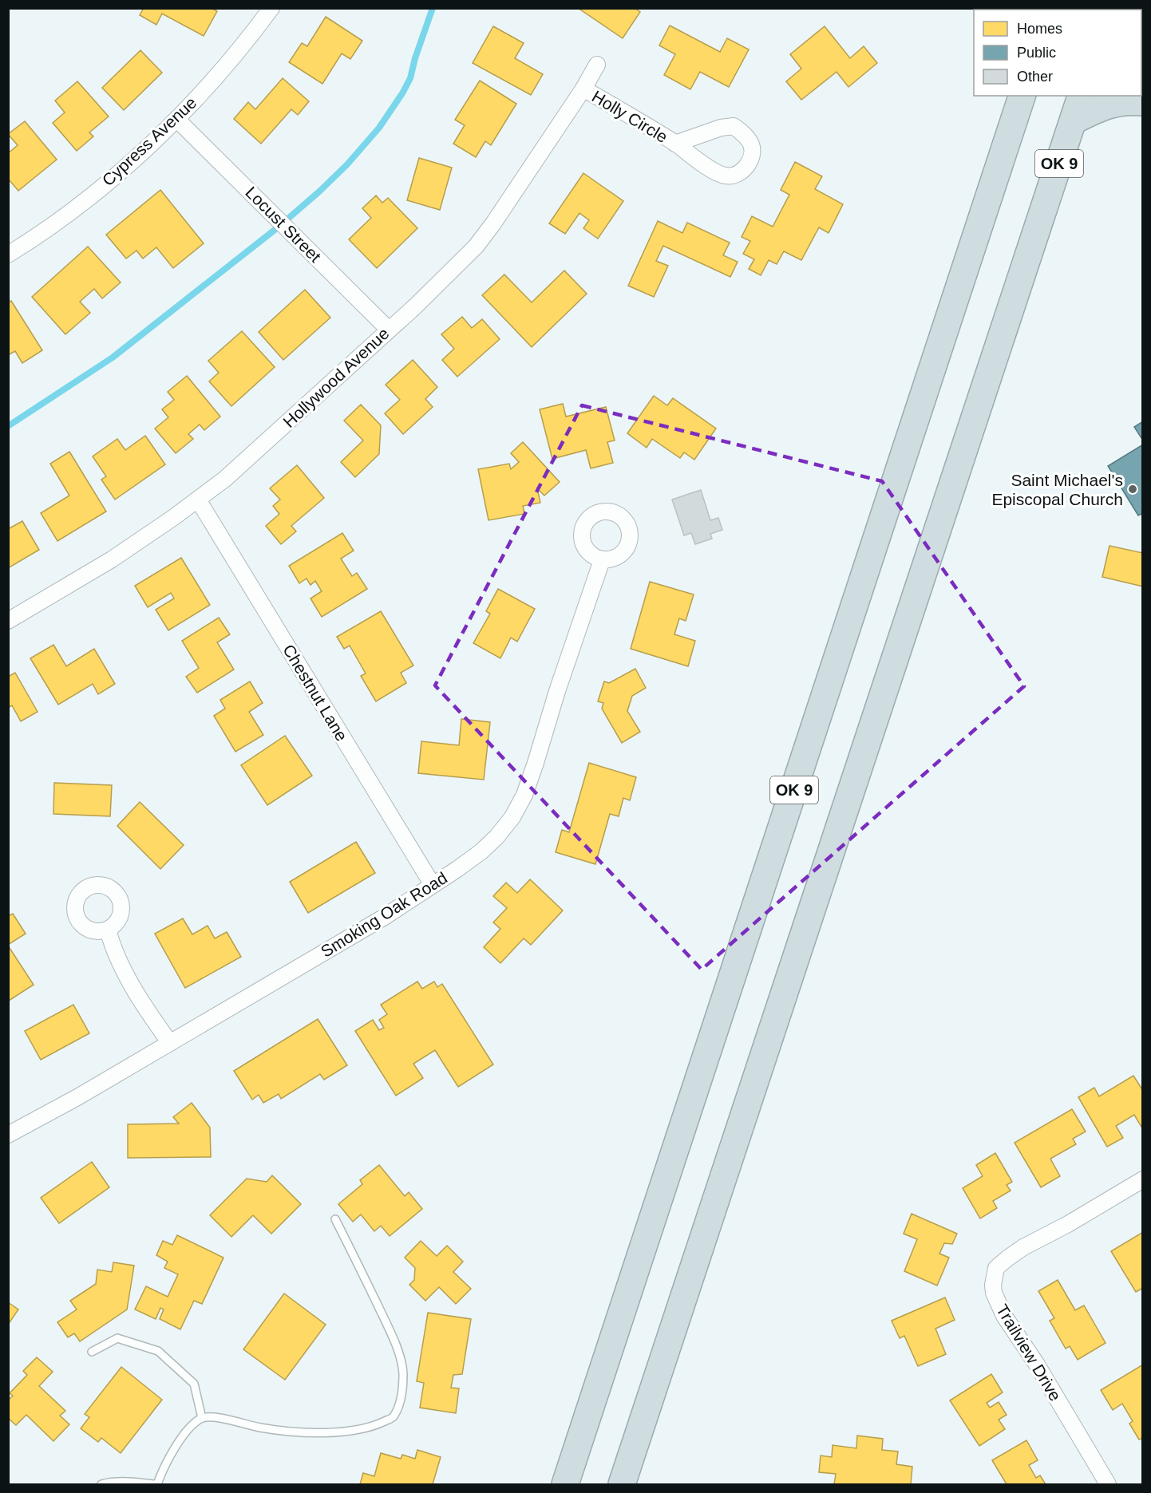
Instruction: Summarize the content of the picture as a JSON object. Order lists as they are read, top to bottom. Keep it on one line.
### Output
{"streets":{"highway":["OK 9"],"street":["Holly Circle","Cypress Avenue","Locust Street","Hollywood Avenue","Chestnut Lane","Smoking Oak Road","Trailview Drive"]},"crossings":[["Holly Circle","Hollywood Avenue"],["Cypress Avenue","Locust Street"],["Locust Street","Hollywood Avenue"],["Hollywood Avenue","Chestnut Lane"],["Chestnut Lane","Smoking Oak Road"]],"places":["Saint Michael's Episcopal Church"],"legend":["Homes","Public","Other"]}
